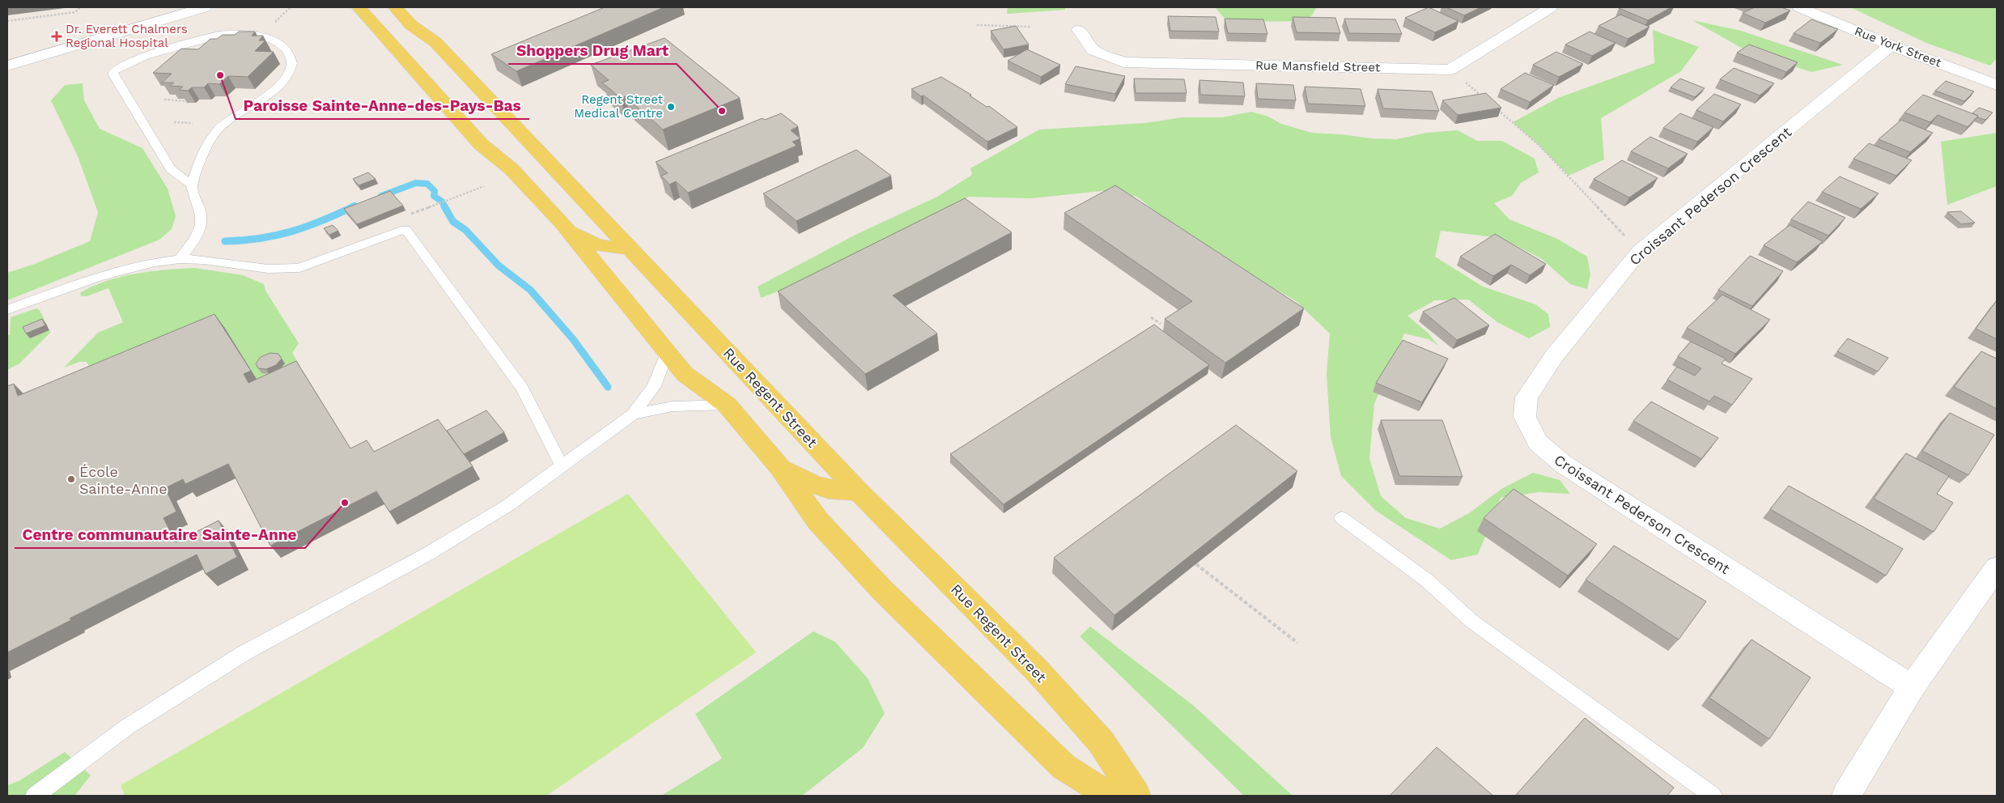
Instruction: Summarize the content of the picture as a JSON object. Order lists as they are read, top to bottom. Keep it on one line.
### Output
{"streets":{"main road":["Rue Regent Street"],"street":["Rue York Street","Rue Mansfield Street","Croissant Pederson Crescent"]},"crossings":[["Rue York Street","Croissant Pederson Crescent"]],"places":{"health":["Dr. Everett Chalmers Regional Hospital"],"other":["Paroisse Sainte-Anne-des-Pays-Bas","Regent Street Medical Centre","Shoppers Drug Mart","École Sainte-Anne","Centre communautaire Sainte-Anne"]}}
